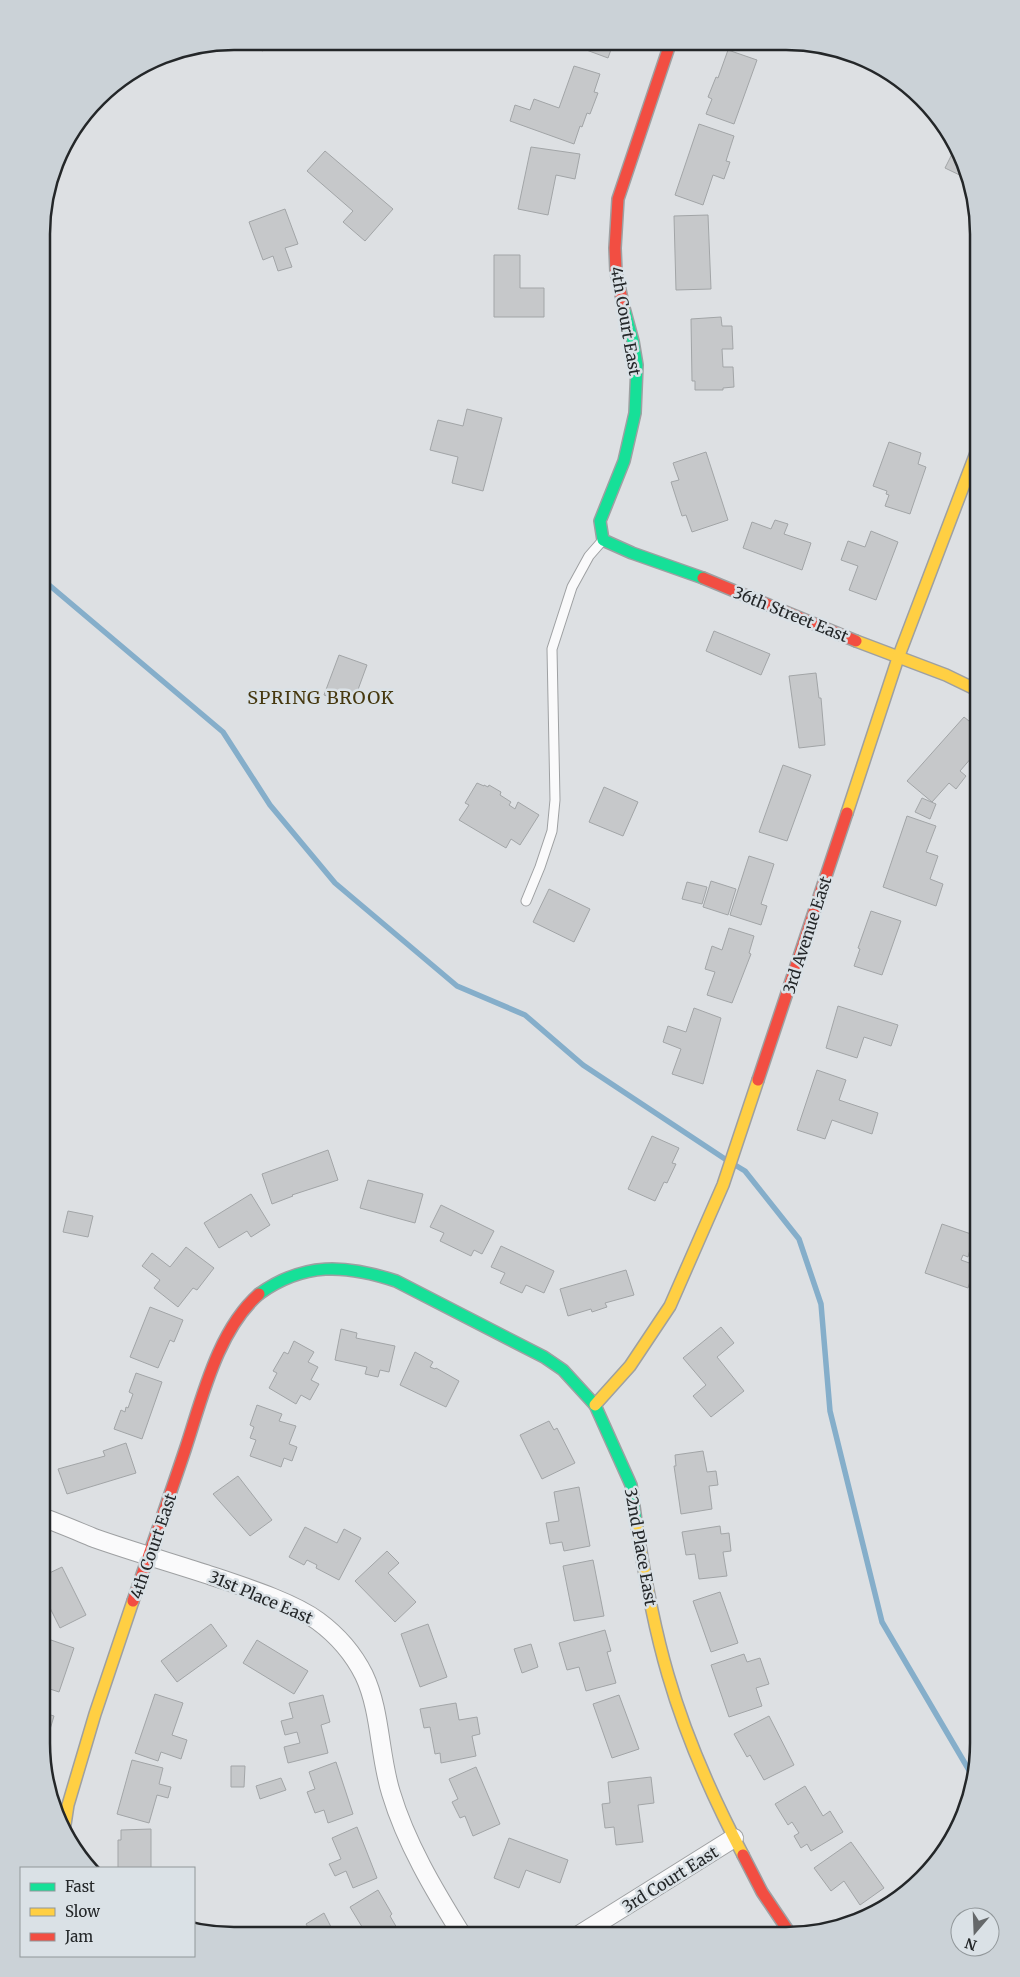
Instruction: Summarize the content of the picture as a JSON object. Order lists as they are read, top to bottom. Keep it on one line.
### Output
{"streets":{"street":["4th Court East","36th Street East","3rd Avenue East","32nd Place East","31st Place East","3rd Court East"]},"crossings":[["4th Court East","36th Street East"],["4th Court East","32nd Place East"],["4th Court East","31st Place East"],["36th Street East","3rd Avenue East"],["3rd Avenue East","32nd Place East"],["32nd Place East","3rd Court East"]],"districts":["SPRING BROOK"],"legend":["Fast","Slow","Jam"],"north":"bottom"}
